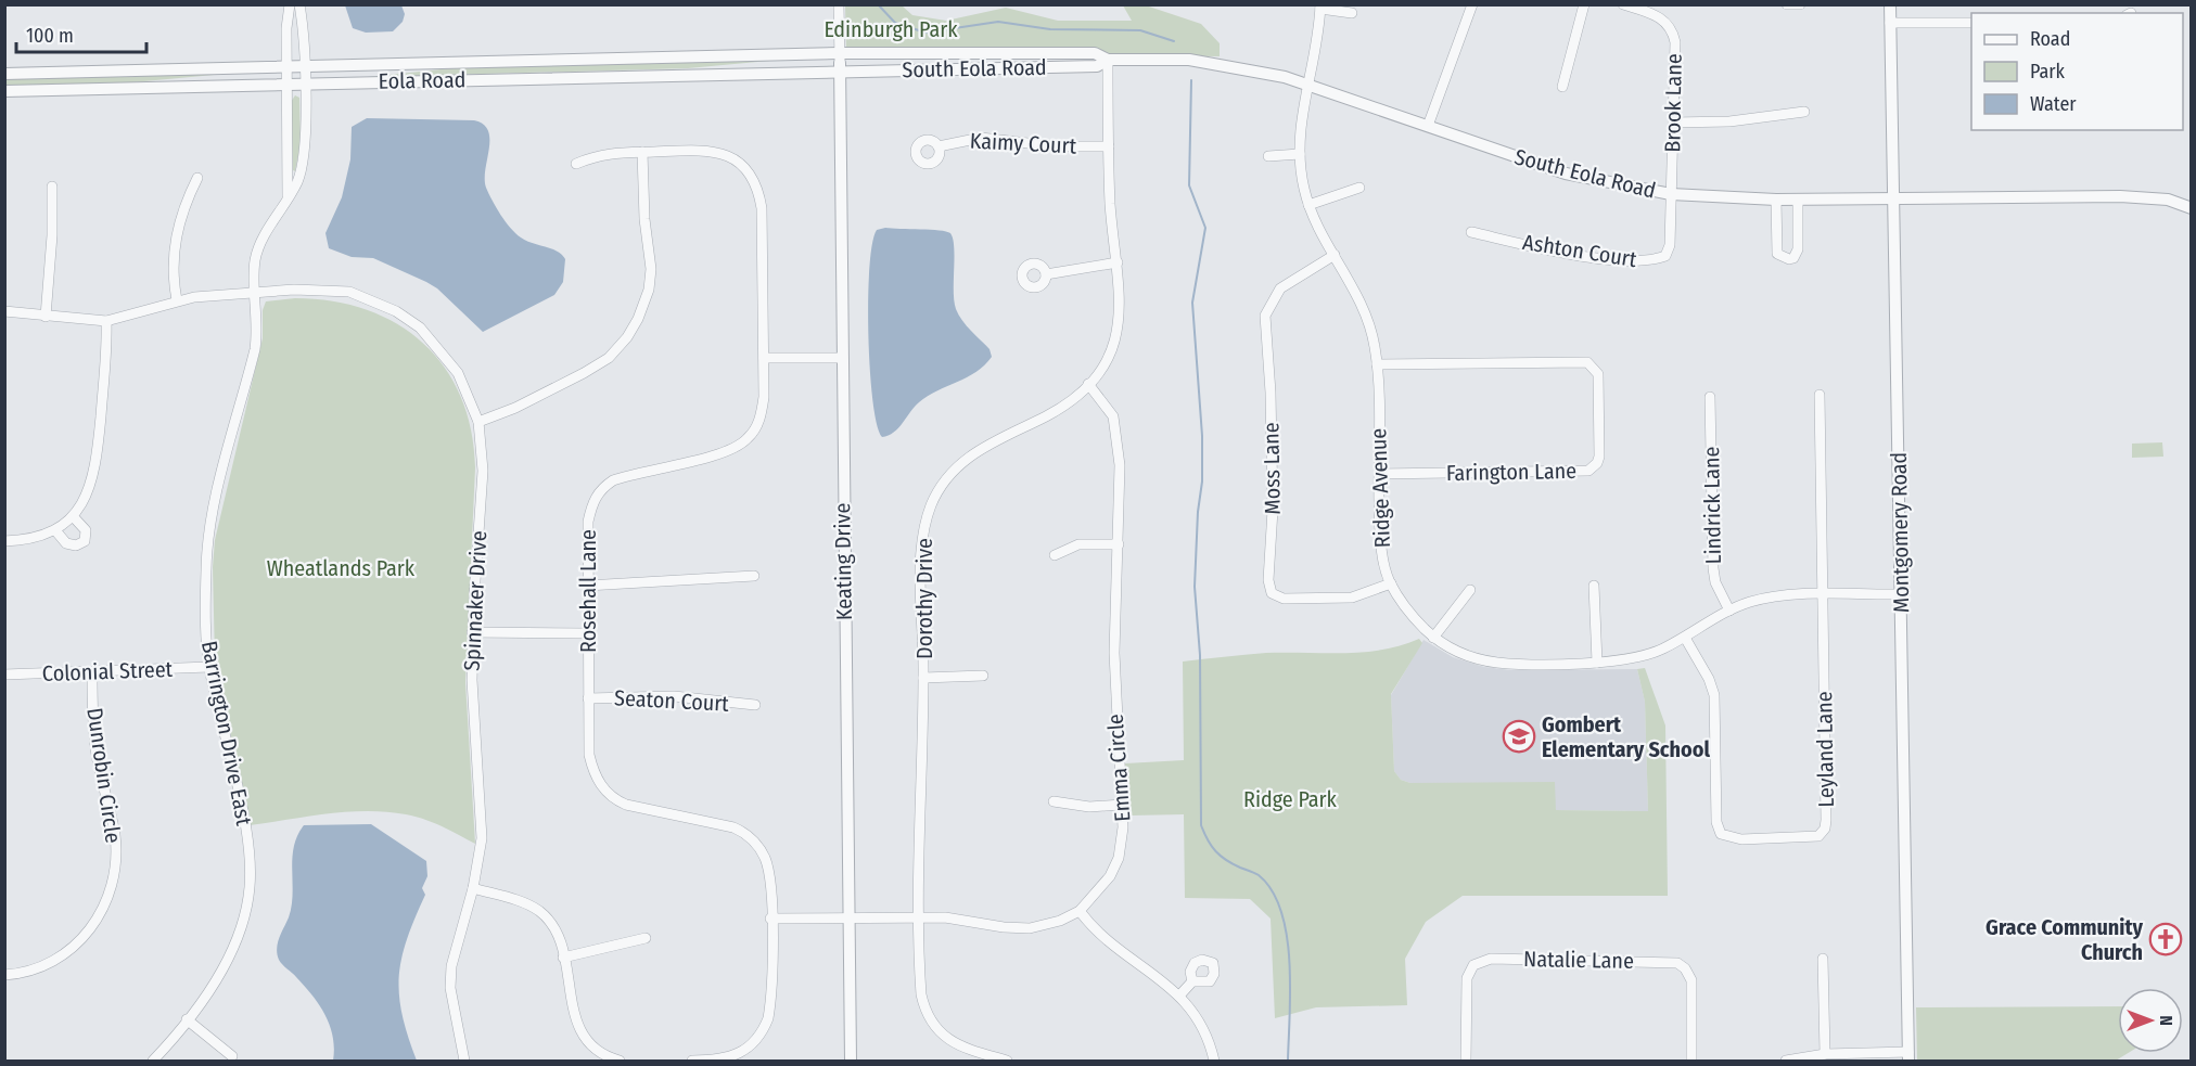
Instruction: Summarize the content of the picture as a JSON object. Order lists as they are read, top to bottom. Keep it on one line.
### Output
{"streets":{"street":["South Eola Road","Eola Road","Brook Lane","Kaimy Court","Ashton Court","Moss Lane","Farington Lane","Ridge Avenue","Lindrick Lane","Montgomery Road","Keating Drive","Rosehall Lane","Dorothy Drive","Spinnaker Drive","Colonial Street","Seaton Court","Barrington Drive East","Leyland Lane","Emma Circle","Dunrobin Circle","Natalie Lane"]},"crossings":[["South Eola Road","Eola Road"],["South Eola Road","Brook Lane"],["South Eola Road","Ashton Court"],["South Eola Road","Ridge Avenue"],["South Eola Road","Montgomery Road"],["South Eola Road","Keating Drive"],["South Eola Road","Dorothy Drive"],["Eola Road","Keating Drive"],["Eola Road","Barrington Drive East"],["Brook Lane","Ashton Court"],["Kaimy Court","Dorothy Drive"],["Moss Lane","Ridge Avenue"],["Farington Lane","Ridge Avenue"],["Ridge Avenue","Lindrick Lane"],["Ridge Avenue","Montgomery Road"],["Ridge Avenue","Leyland Lane"],["Keating Drive","Emma Circle"],["Rosehall Lane","Seaton Court"],["Rosehall Lane","Emma Circle"],["Dorothy Drive","Emma Circle"],["Spinnaker Drive","Barrington Drive East"],["Colonial Street","Barrington Drive East"],["Colonial Street","Dunrobin Circle"]],"parks":["Edinburgh Park","Wheatlands Park","Ridge Park"],"places":{"school or university":["Gombert Elementary School"],"church":["Grace Community Church"]},"legend":["Road","Park","Water"],"scale_bar":"100 m","north":"right"}
